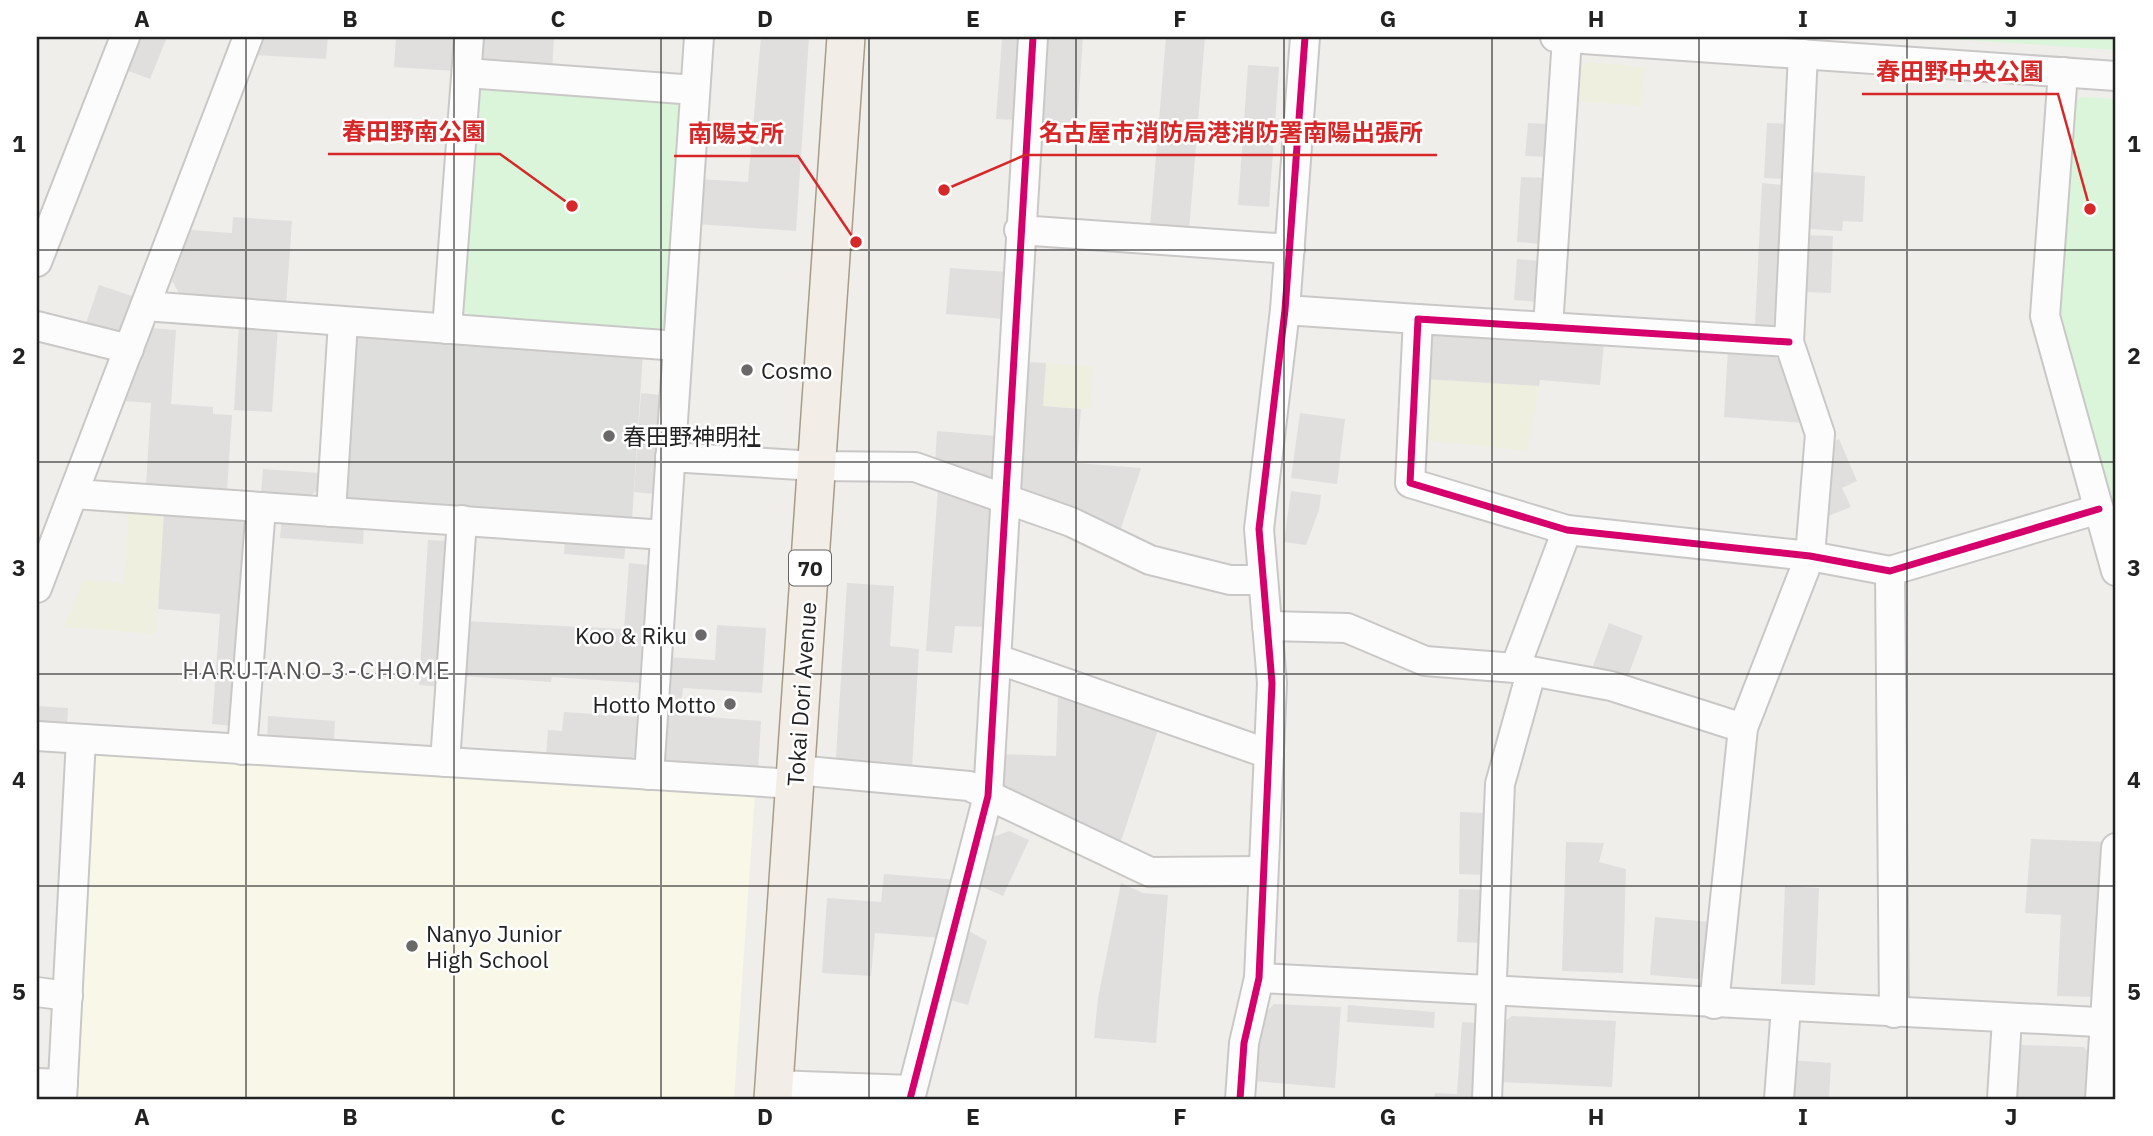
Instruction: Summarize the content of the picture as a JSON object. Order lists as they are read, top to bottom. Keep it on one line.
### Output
{"streets":{"main road":["70","Tokai Dori Avenue"]},"districts":["HARUTANO 3-CHOME"],"places":["名古屋市消防局港消防署南陽出張所","春田野南公園","春田野中央公園","南陽支所","Cosmo","春田野神明社","Koo & Riku","Hotto Motto","Nanyo Junior High School"],"grid":{"columns":["A","B","C","D","E","F","G","H","I","J"],"rows":["1","2","3","4","5"]}}
